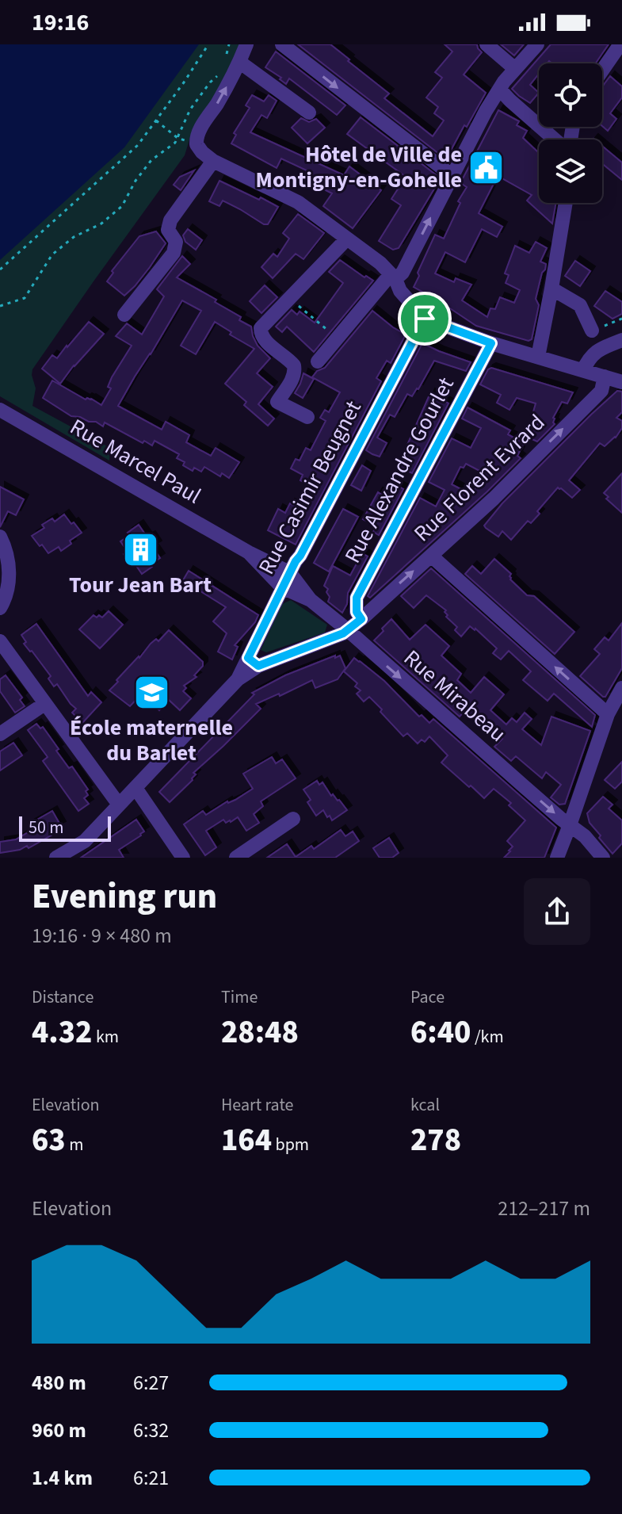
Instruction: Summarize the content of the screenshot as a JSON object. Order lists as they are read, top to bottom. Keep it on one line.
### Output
{"streets":{"street":["Rue Marcel Paul","Rue Alexandre Gourlet","Rue Florent Evrard","Rue Casimir Beugnet","Rue Mirabeau"]},"crossings":[["Rue Marcel Paul","Rue Casimir Beugnet"],["Rue Marcel Paul","Rue Mirabeau"],["Rue Alexandre Gourlet","Rue Florent Evrard"],["Rue Florent Evrard","Rue Casimir Beugnet"],["Rue Florent Evrard","Rue Mirabeau"],["Rue Casimir Beugnet","Rue Mirabeau"]],"one_way":["Rue Florent Evrard"],"places":{"public building":["Hôtel de Ville de Montigny-en-Gohelle"],"building":["Tour Jean Bart"],"school or university":["École maternelle du Barlet"]},"scale_bar":"50 m","page":{"status":"19:16","scale":"50 m","heading":["Evening run","19:16 · 9 × 480 m"],"stats":[["Distance","4.32 km"],["Time","28:48"],["Pace","6:40 /km"],["Elevation","63 m"],["Heart rate","164 bpm"],["kcal","278"]],"chart":["Elevation","212–217 m"],"list":[{"name":"480 m","note":"6:27"},{"name":"960 m","note":"6:32"},{"name":"1.4 km","note":"6:21"}]}}
